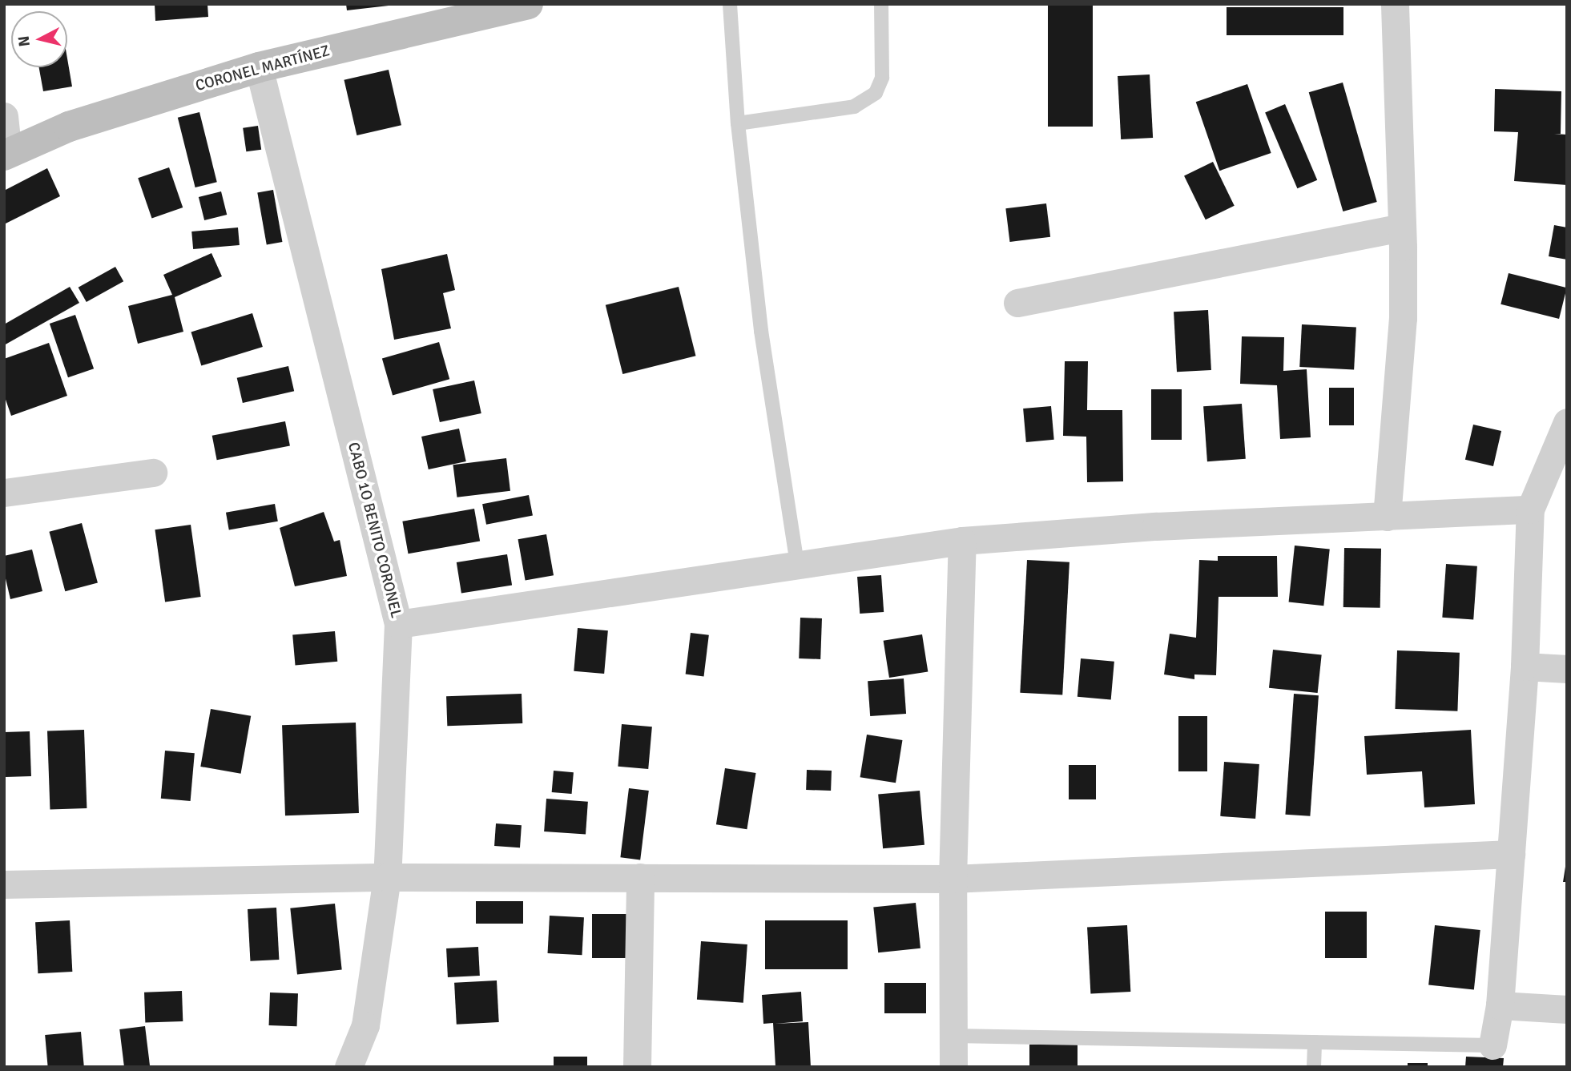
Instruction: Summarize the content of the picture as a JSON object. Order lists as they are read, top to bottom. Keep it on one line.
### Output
{"streets":{"main road":["CORONEL MARTÍNEZ"],"street":["CABO 1O BENITO CORONEL"]},"crossings":[["CORONEL MARTÍNEZ","CABO 1O BENITO CORONEL"]],"north":"left"}
